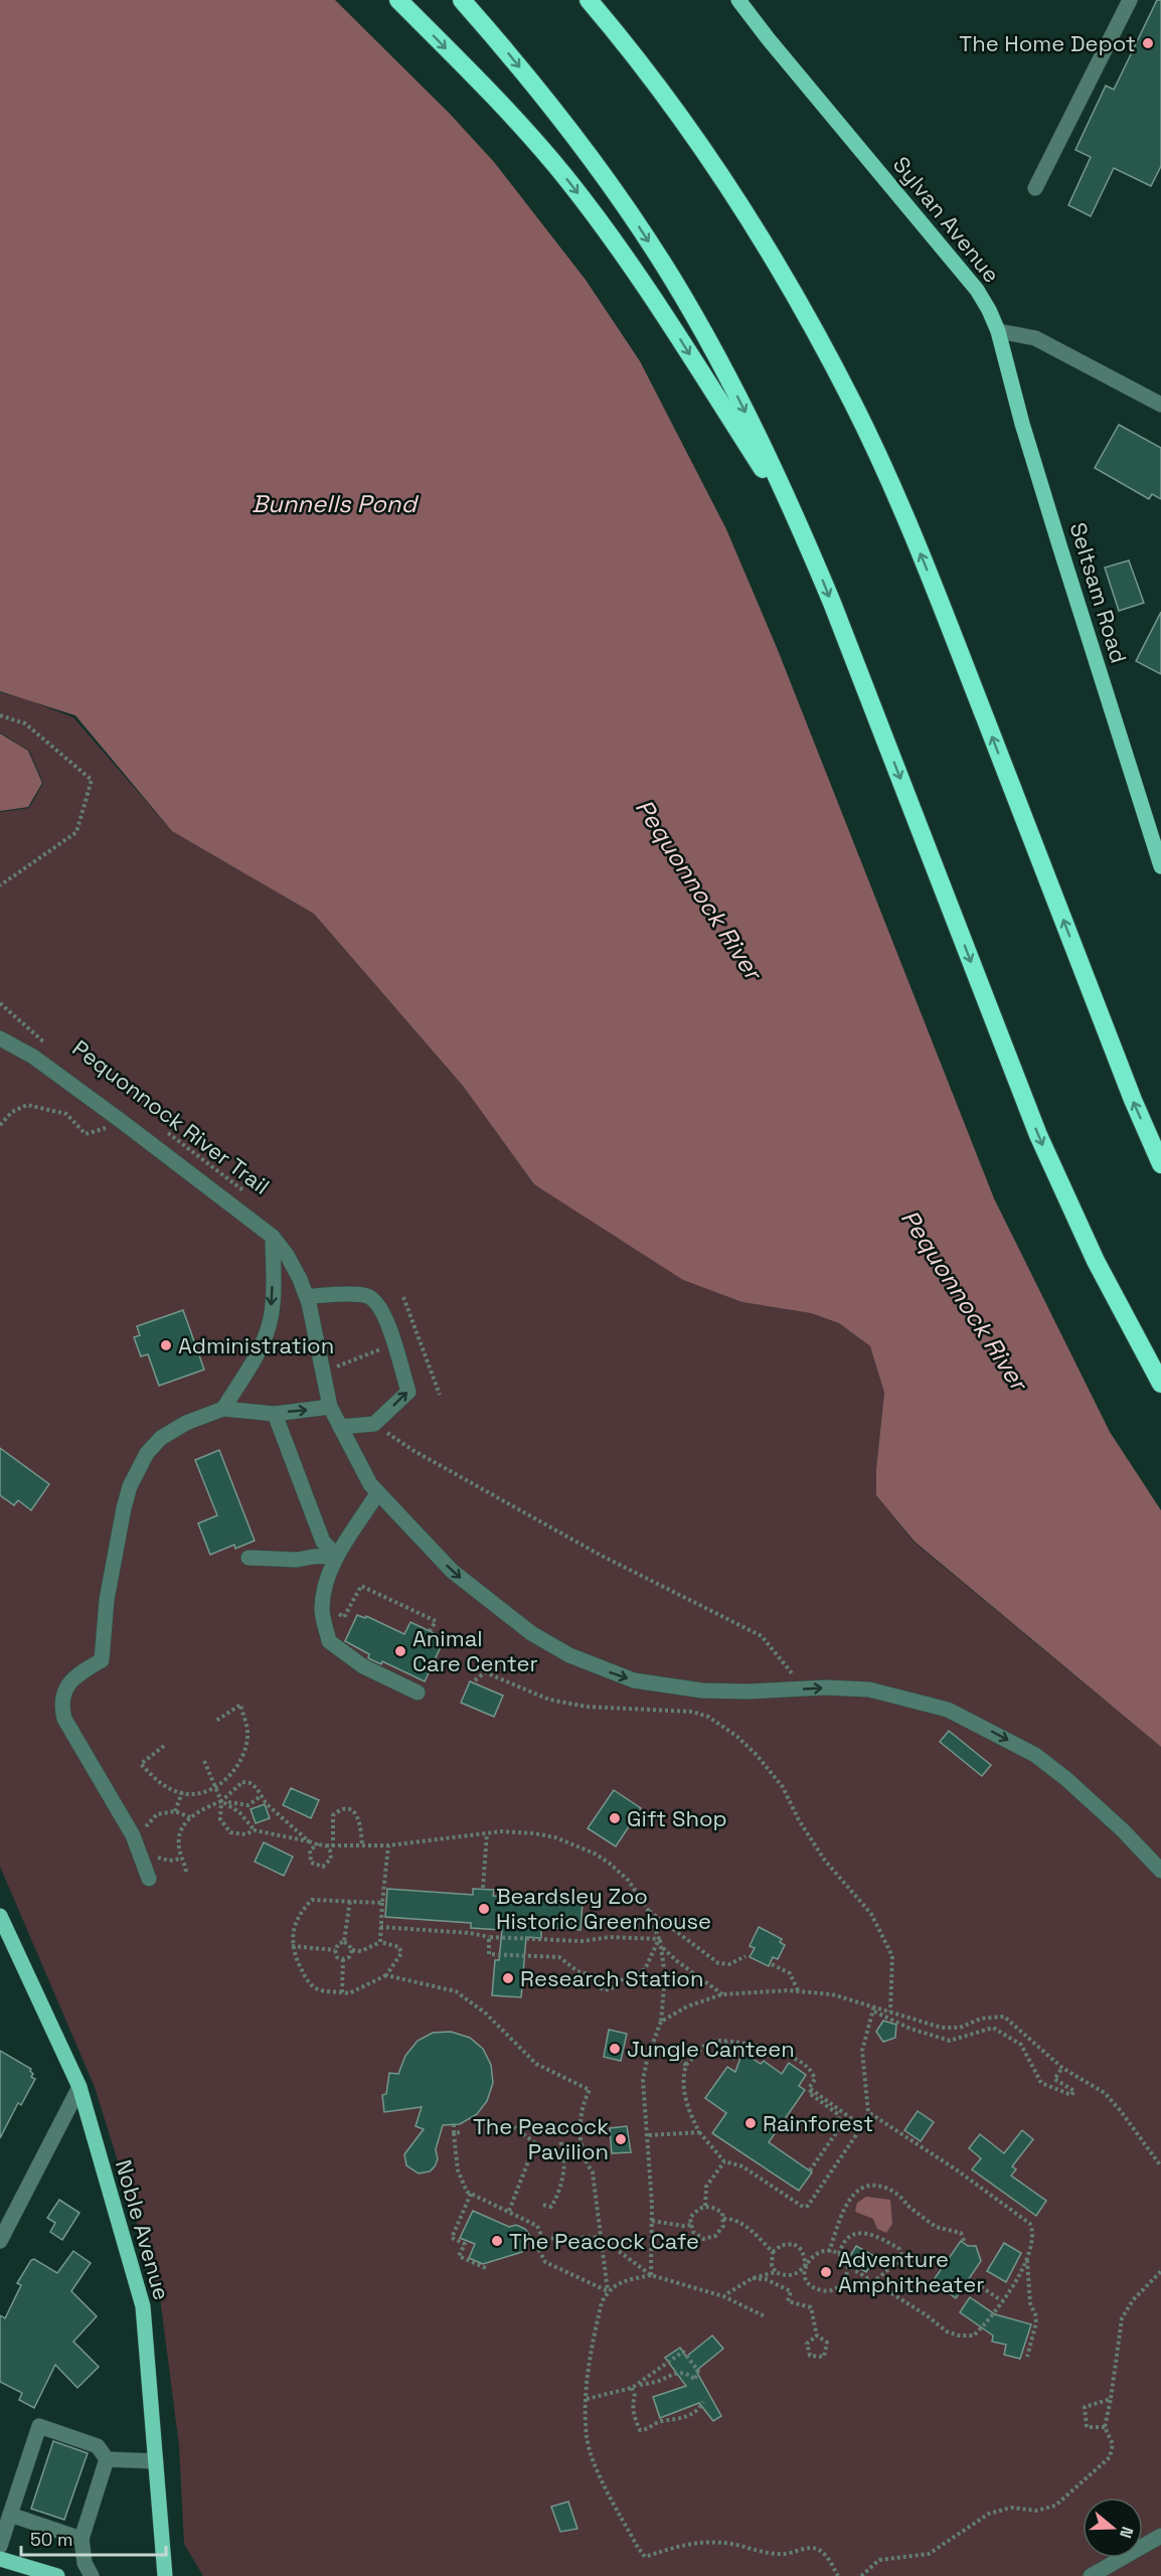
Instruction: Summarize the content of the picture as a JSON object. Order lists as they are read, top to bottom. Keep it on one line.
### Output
{"streets":{"main road":["Sylvan Avenue","Seltsam Road","Noble Avenue"],"path":["Pequonnock River Trail"]},"crossings":[["Sylvan Avenue","Seltsam Road"]],"water":["Bunnells Pond","Pequonnock River"],"places":["The Home Depot","Administration","Animal Care Center","Gift Shop","Beardsley Zoo Historic Greenhouse","Research Station","Jungle Canteen","Rainforest","The Peacock Pavilion","The Peacock Cafe","Adventure Amphitheater"],"scale_bar":"50 m","north":"right"}
